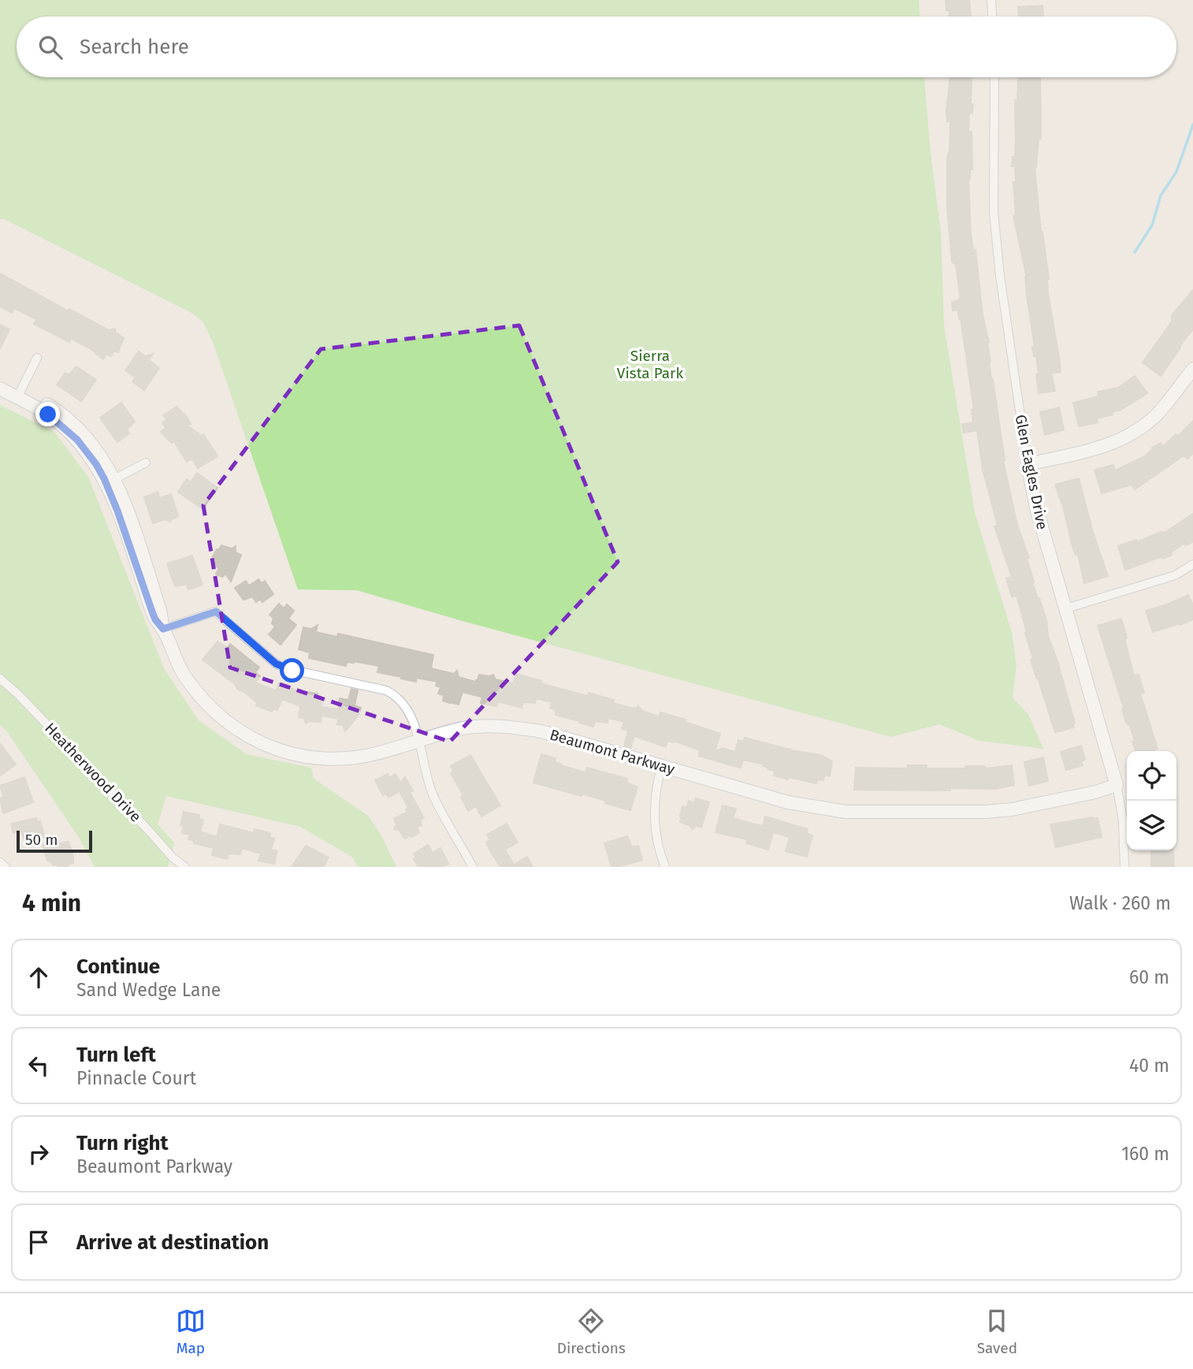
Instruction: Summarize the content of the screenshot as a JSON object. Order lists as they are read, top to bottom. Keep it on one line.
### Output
{"streets":{"street":["Glen Eagles Drive","Beaumont Parkway","Heatherwood Drive"]},"crossings":[["Glen Eagles Drive","Beaumont Parkway"]],"parks":["Sierra Vista Park"],"scale_bar":"50 m","page":{"search":"Search here","scale":"50 m","heading":["4 min","Walk · 260 m"],"list":[["Continue","Sand Wedge Lane","60 m"],["Turn left","Pinnacle Court","40 m"],["Turn right","Beaumont Parkway","160 m"],"Arrive at destination"],"nav":["Map","Directions","Saved"]}}
